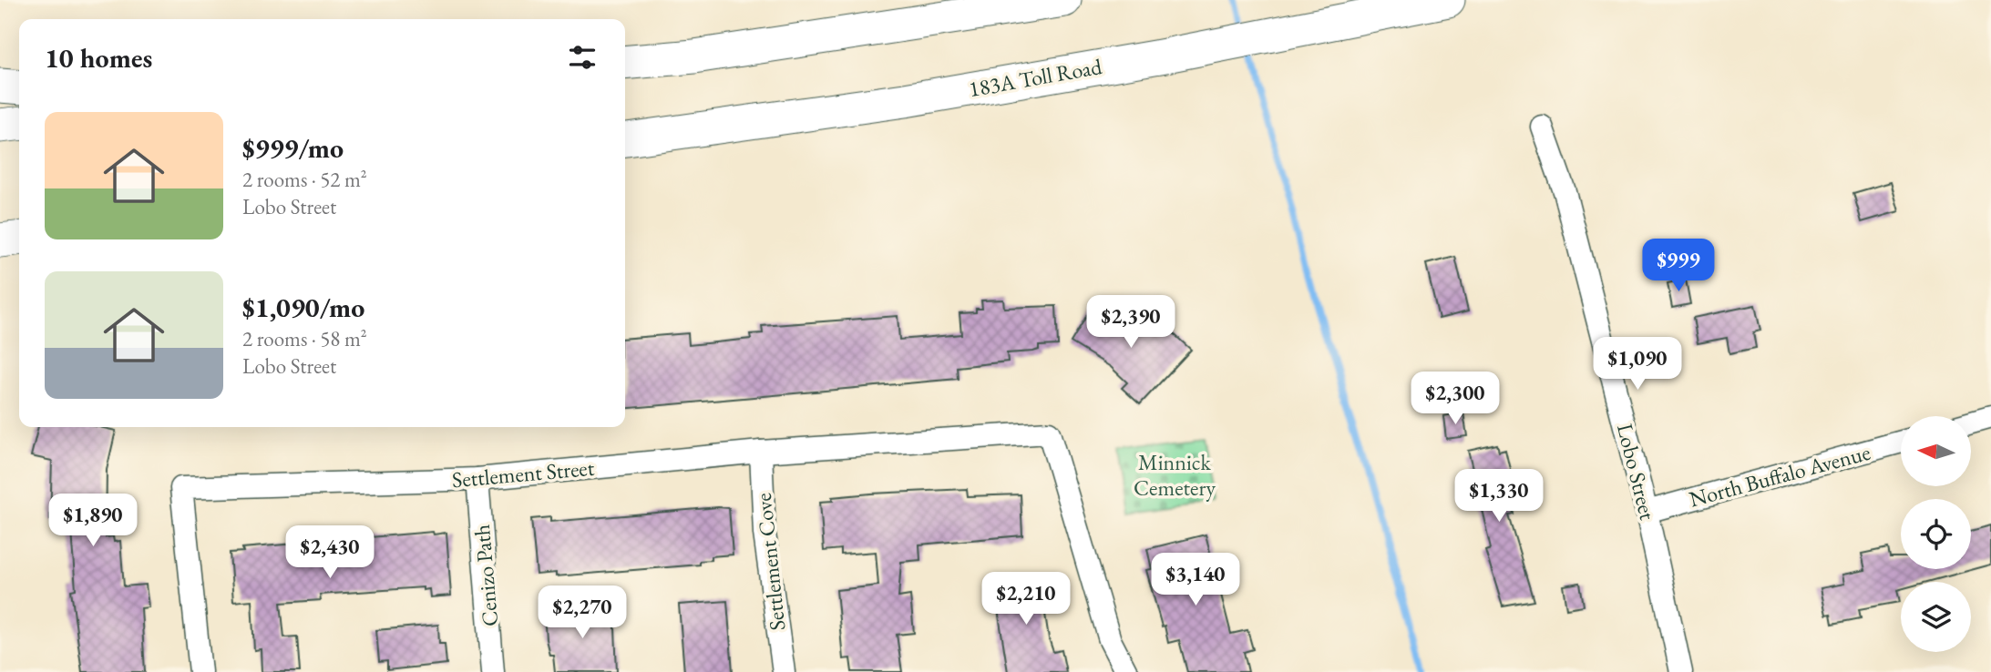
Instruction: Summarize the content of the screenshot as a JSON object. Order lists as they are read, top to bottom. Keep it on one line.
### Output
{"streets":{"highway":["183A Toll Road"],"street":["Lobo Street","Settlement Street","North Buffalo Avenue","Settlement Cove","Cenizo Path"]},"crossings":[["Lobo Street","North Buffalo Avenue"],["Settlement Street","Settlement Cove"],["Settlement Street","Cenizo Path"]],"parks":["Minnick Cemetery"],"north":"left","page":{"heading":"10 homes","list":[{"name":"$999/mo","note":"2 rooms · 52 m² · Lobo Street"},{"name":"$1,090/mo","note":"2 rooms · 58 m² · Lobo Street"}],"price":["$999","$2,390","$1,090","$2,300","$1,330","$1,890","$2,430","$3,140","$2,210","$2,270"]}}
